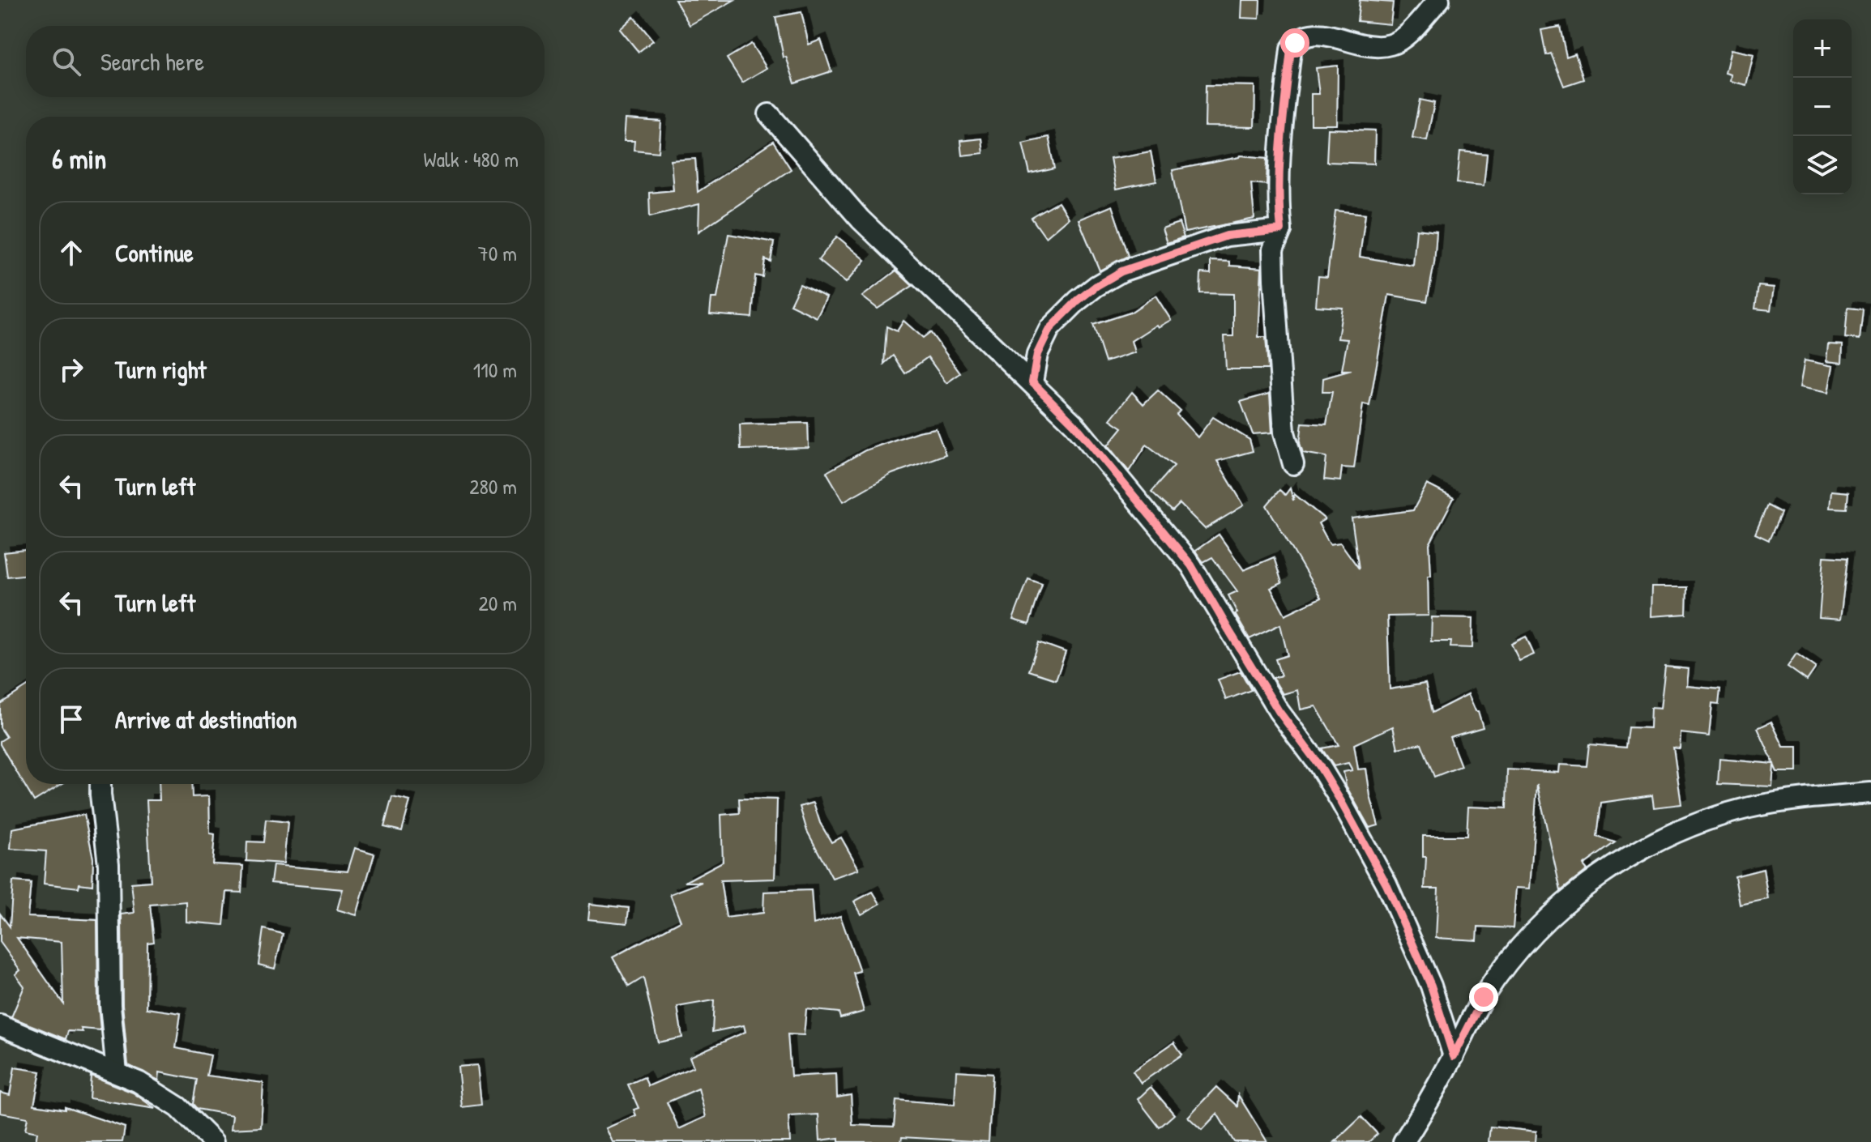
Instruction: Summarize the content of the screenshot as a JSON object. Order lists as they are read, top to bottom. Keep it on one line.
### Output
{"page":{"map_buttons":["+","−"],"search":"Search here","heading":["6 min","Walk · 480 m"],"list":[["Continue","70 m"],["Turn right","110 m"],["Turn left","280 m"],["Turn left","20 m"],"Arrive at destination"]}}
